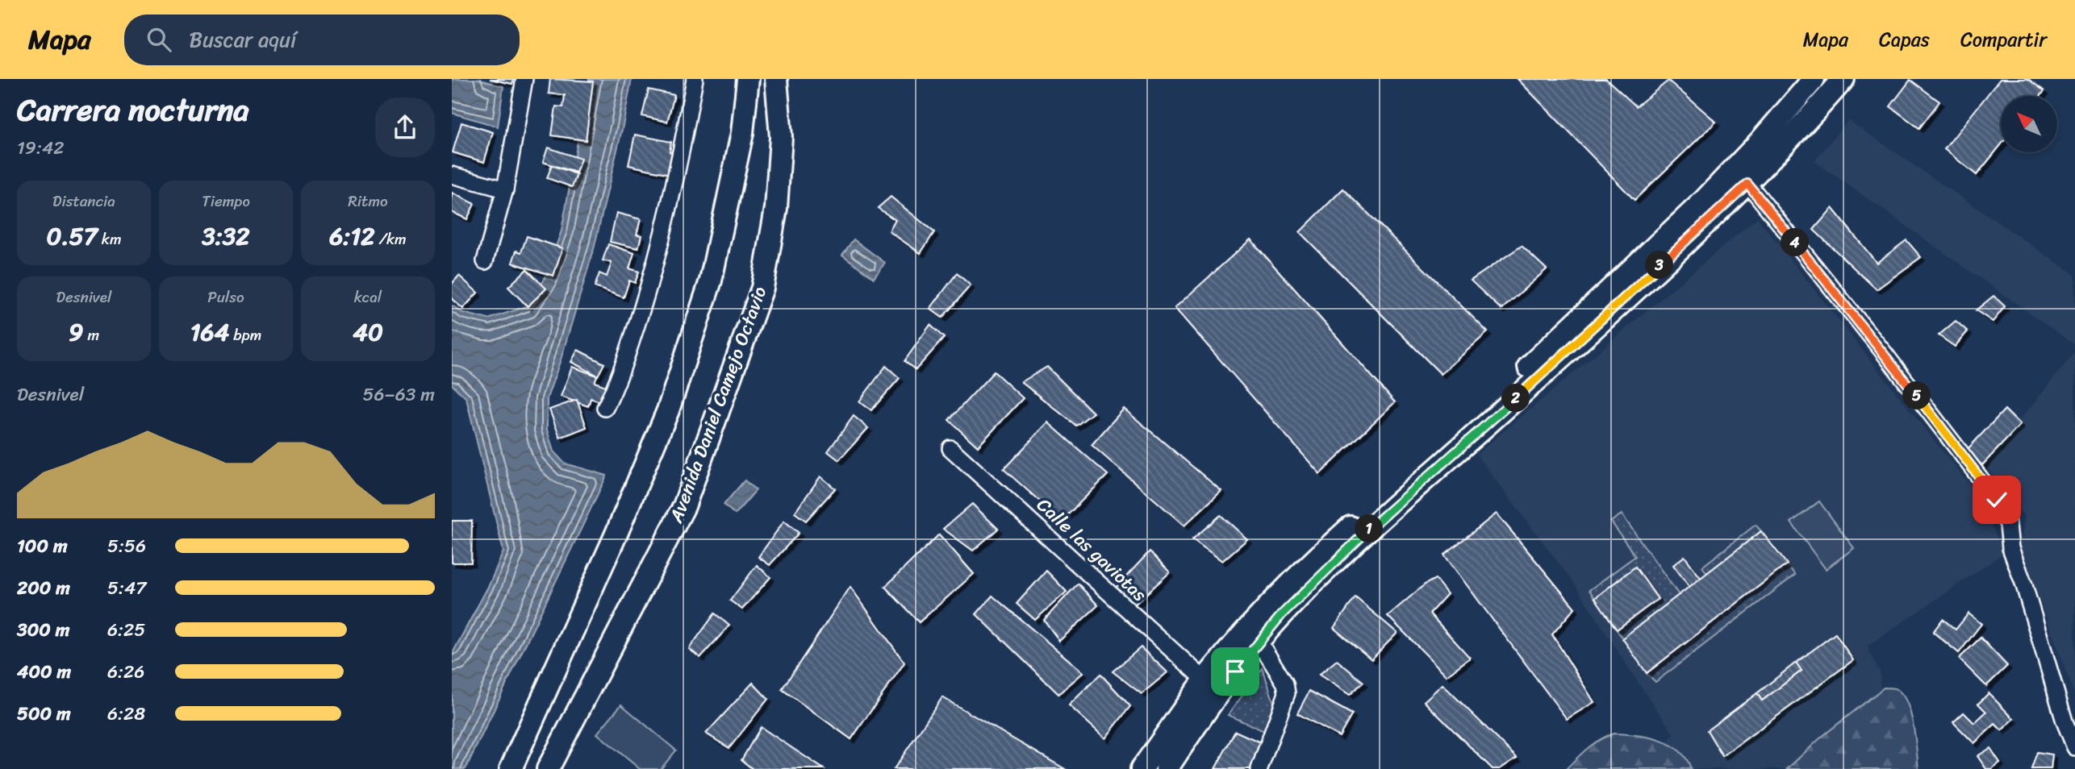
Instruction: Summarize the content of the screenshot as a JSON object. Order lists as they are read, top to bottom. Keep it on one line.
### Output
{"streets":{"main road":["Avenida Daniel Camejo Octavio"],"street":["Calle las gaviotas"]},"north":"top left","page":{"header":"Mapa","search":"Buscar aquí","nav":["Mapa","Capas","Compartir"],"heading":["Carrera nocturna","19:42"],"stats":[["Distancia","0.57 km"],["Tiempo","3:32"],["Ritmo","6:12 /km"],["Desnivel","9 m"],["Pulso","164 bpm"],["kcal","40"]],"pins":["4","3","5","2","1"],"chart":["Desnivel","56–63 m"],"list":[{"name":"100 m","note":"5:56"},{"name":"200 m","note":"5:47"},{"name":"300 m","note":"6:25"},{"name":"400 m","note":"6:26"},{"name":"500 m","note":"6:28"}]}}
